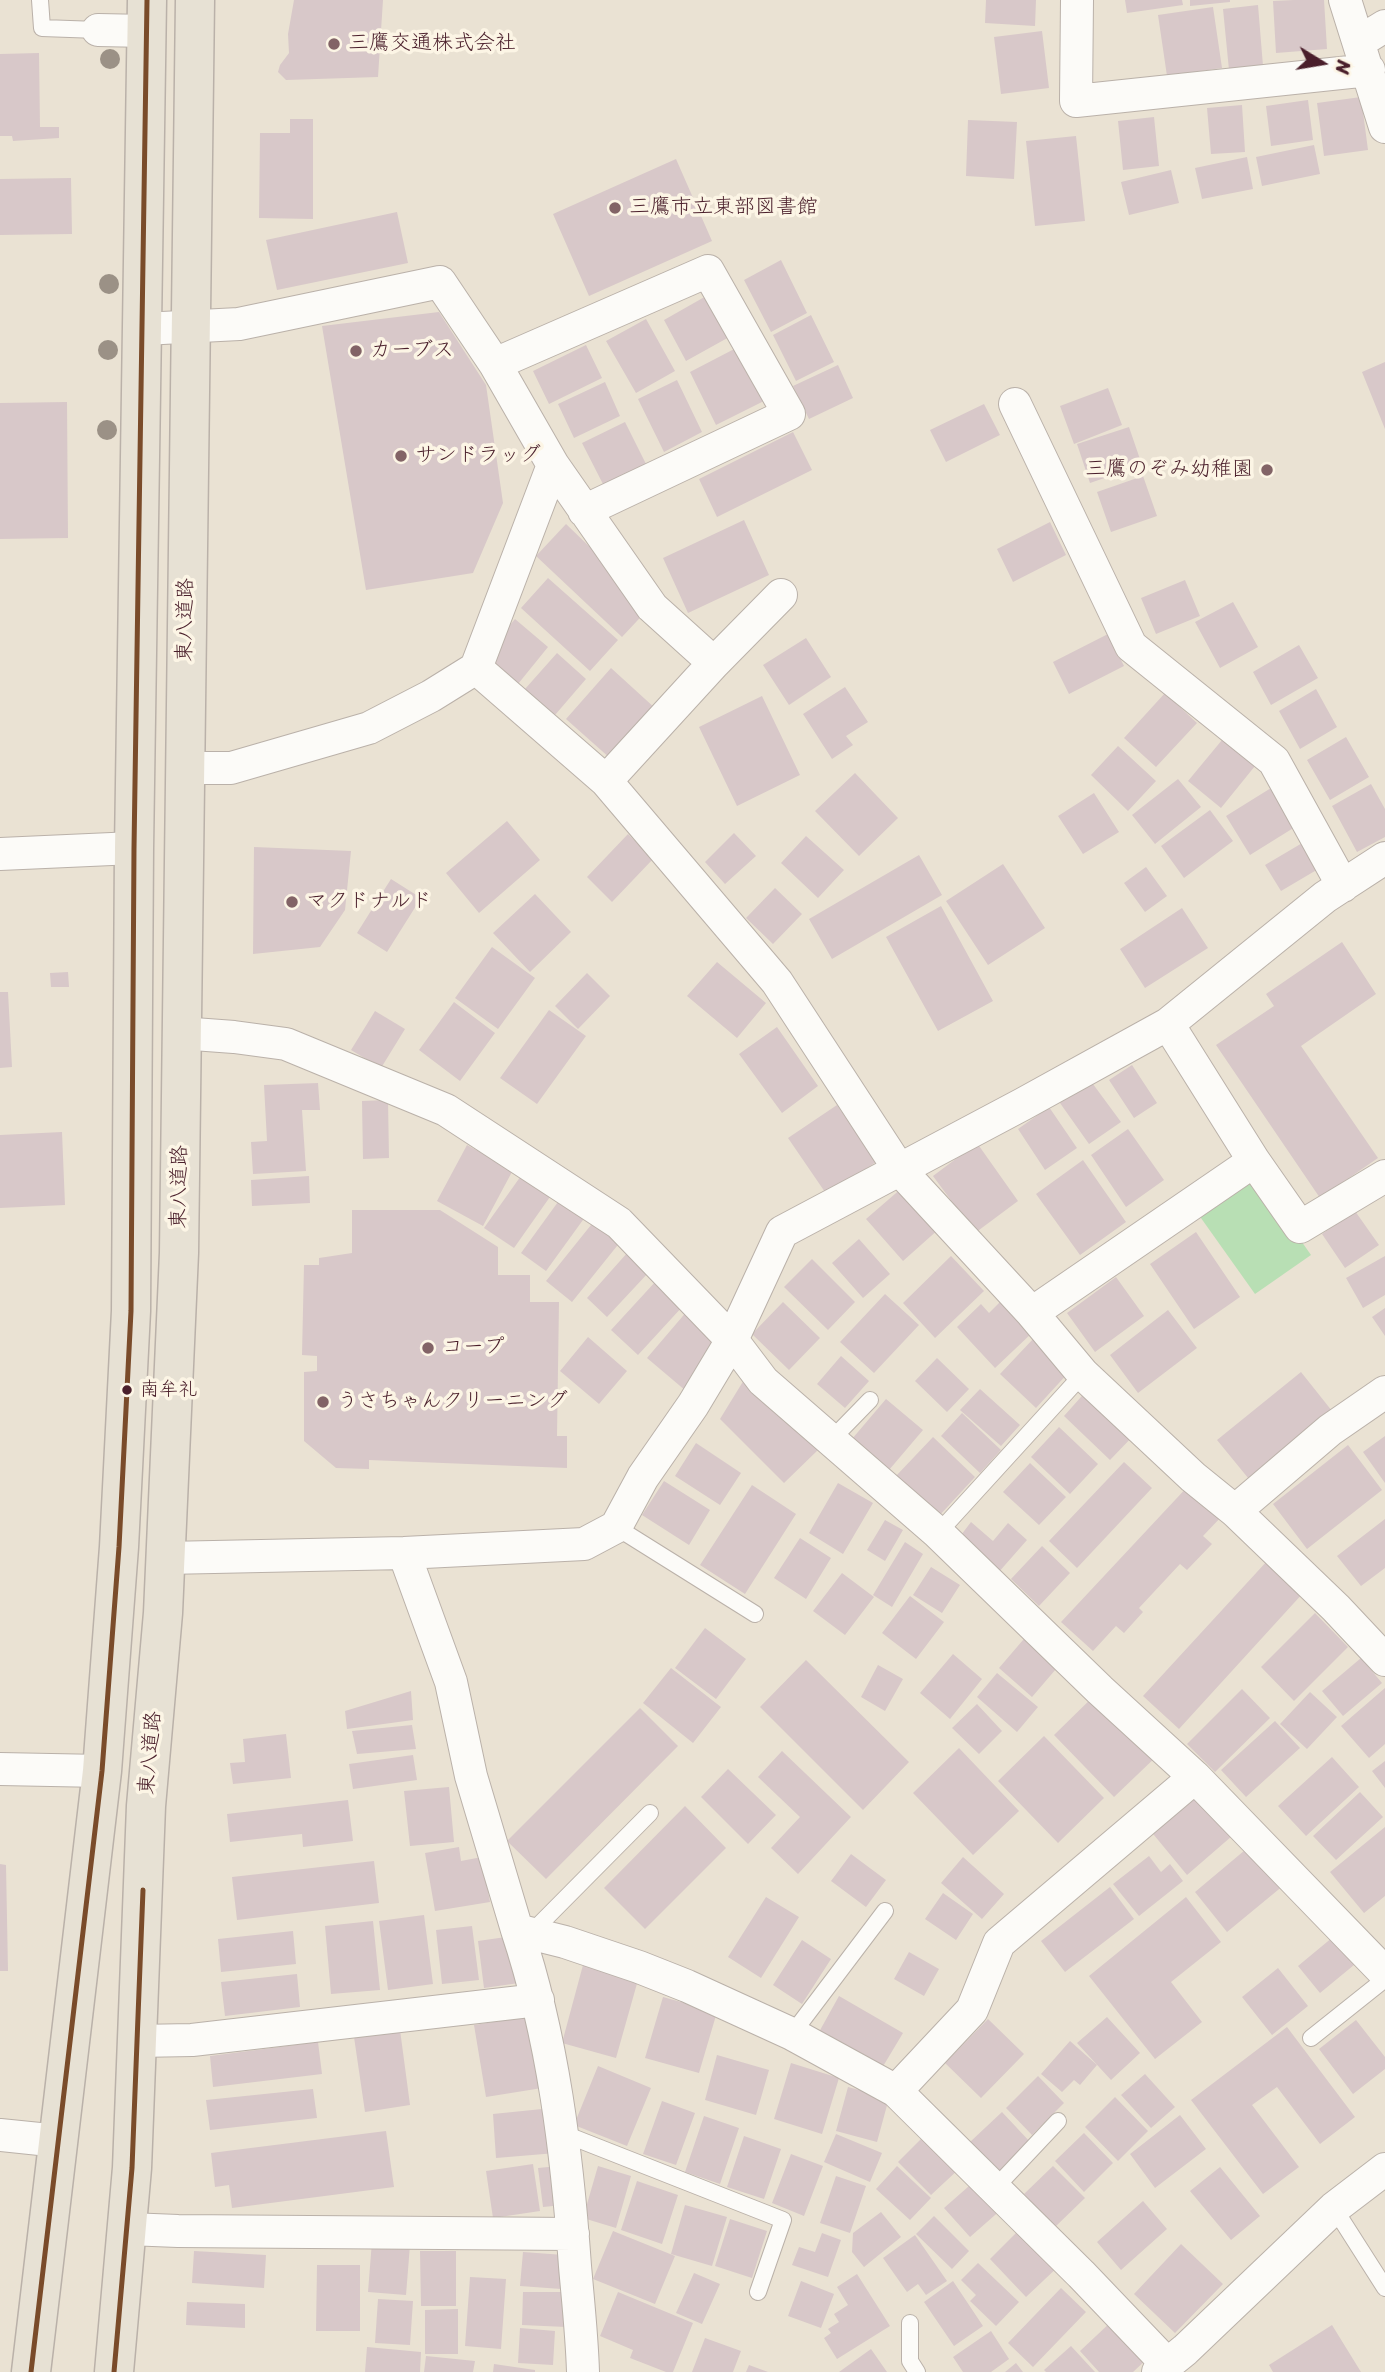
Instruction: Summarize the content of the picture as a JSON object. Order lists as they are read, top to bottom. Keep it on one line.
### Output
{"streets":{"main road":["東八道路"]},"places":["三鷹交通株式会社","三鷹市立東部図書館","カーブス","サンドラッグ","三鷹のぞみ幼稚園","マクドナルド","コープ","南牟礼","うさちゃんクリーニング"],"north":"right"}
